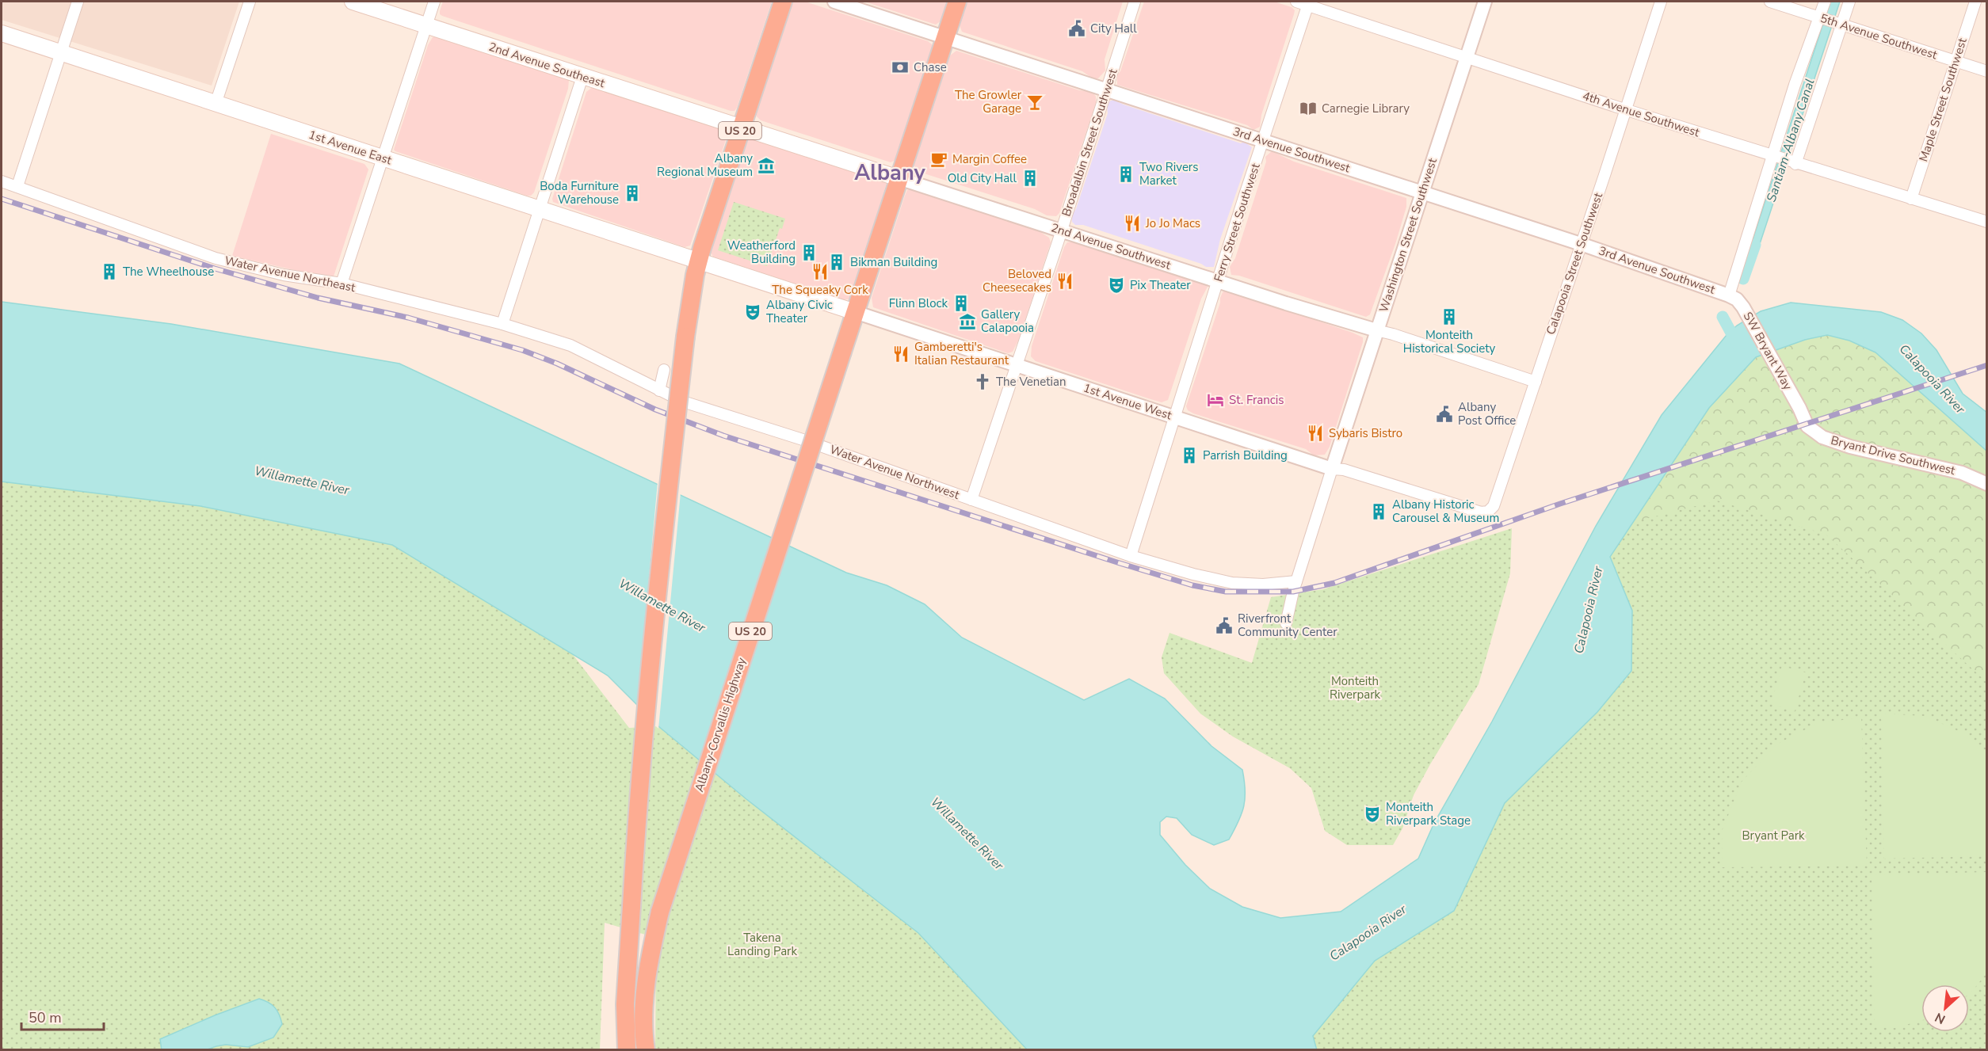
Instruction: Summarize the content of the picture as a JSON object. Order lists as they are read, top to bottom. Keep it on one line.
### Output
{"streets":{"highway":["US 20","Albany-Corvallis Highway"],"main road":["2nd Avenue Southeast","1st Avenue East","2nd Avenue Southwest","1st Avenue West"],"street":["5th Avenue Southwest","Maple Street Southwest","4th Avenue Southwest","Broadalbin Street Southwest","3rd Avenue Southwest","Ferry Street Southwest","Washington Street Southwest","Calapooia Street Southwest","Water Avenue Northeast","SW Bryant Way","Bryant Drive Southwest","Water Avenue Northwest"]},"crossings":[["5th Avenue Southwest","Maple Street Southwest"],["2nd Avenue Southeast","US 20"],["2nd Avenue Southeast","2nd Avenue Southwest"],["Maple Street Southwest","4th Avenue Southwest"],["4th Avenue Southwest","Ferry Street Southwest"],["4th Avenue Southwest","Washington Street Southwest"],["4th Avenue Southwest","Calapooia Street Southwest"],["US 20","1st Avenue East"],["US 20","3rd Avenue Southwest"],["US 20","2nd Avenue Southwest"],["US 20","1st Avenue West"],["US 20","Albany-Corvallis Highway"],["Broadalbin Street Southwest","3rd Avenue Southwest"],["Broadalbin Street Southwest","2nd Avenue Southwest"],["Broadalbin Street Southwest","1st Avenue West"],["Broadalbin Street Southwest","Water Avenue Northwest"],["1st Avenue East","1st Avenue West"],["3rd Avenue Southwest","Ferry Street Southwest"],["3rd Avenue Southwest","Washington Street Southwest"],["3rd Avenue Southwest","Calapooia Street Southwest"],["3rd Avenue Southwest","SW Bryant Way"],["Ferry Street Southwest","2nd Avenue Southwest"],["Ferry Street Southwest","1st Avenue West"],["Ferry Street Southwest","Water Avenue Northwest"],["Washington Street Southwest","2nd Avenue Southwest"],["Washington Street Southwest","1st Avenue West"],["2nd Avenue Southwest","Calapooia Street Southwest"],["Calapooia Street Southwest","1st Avenue West"],["Water Avenue Northeast","Water Avenue Northwest"],["SW Bryant Way","Bryant Drive Southwest"],["1st Avenue West","Albany-Corvallis Highway"]],"districts":["Albany"],"water":["Santiam-Albany Canal","Calapooia River","Willamette River"],"parks":["Monteith Riverpark","Bryant Park","Takena Landing Park"],"places":{"public building":["City Hall","Albany Post Office","Riverfront Community Center"],"bank":["Chase"],"bar":["The Growler Garage"],"library":["Carnegie Library"],"cafe":["Margin Coffee"],"museum":["Albany Regional Museum","Gallery Calapooia"],"building":["Two Rivers Market","Old City Hall","Boda Furniture Warehouse","Weatherford Building","Bikman Building","The Wheelhouse","Flinn Block","Monteith Historical Society","Parrish Building","Albany Historic Carousel & Museum"],"restaurant":["Jo Jo Macs","The Squeaky Cork","Beloved Cheesecakes","Gamberetti's Italian Restaurant","Sybaris Bistro"],"theatre":["Pix Theater","Albany Civic Theater","Monteith Riverpark Stage"],"church":["The Venetian"],"hotel":["St. Francis"]},"scale_bar":"50 m","north":"bottom left"}
